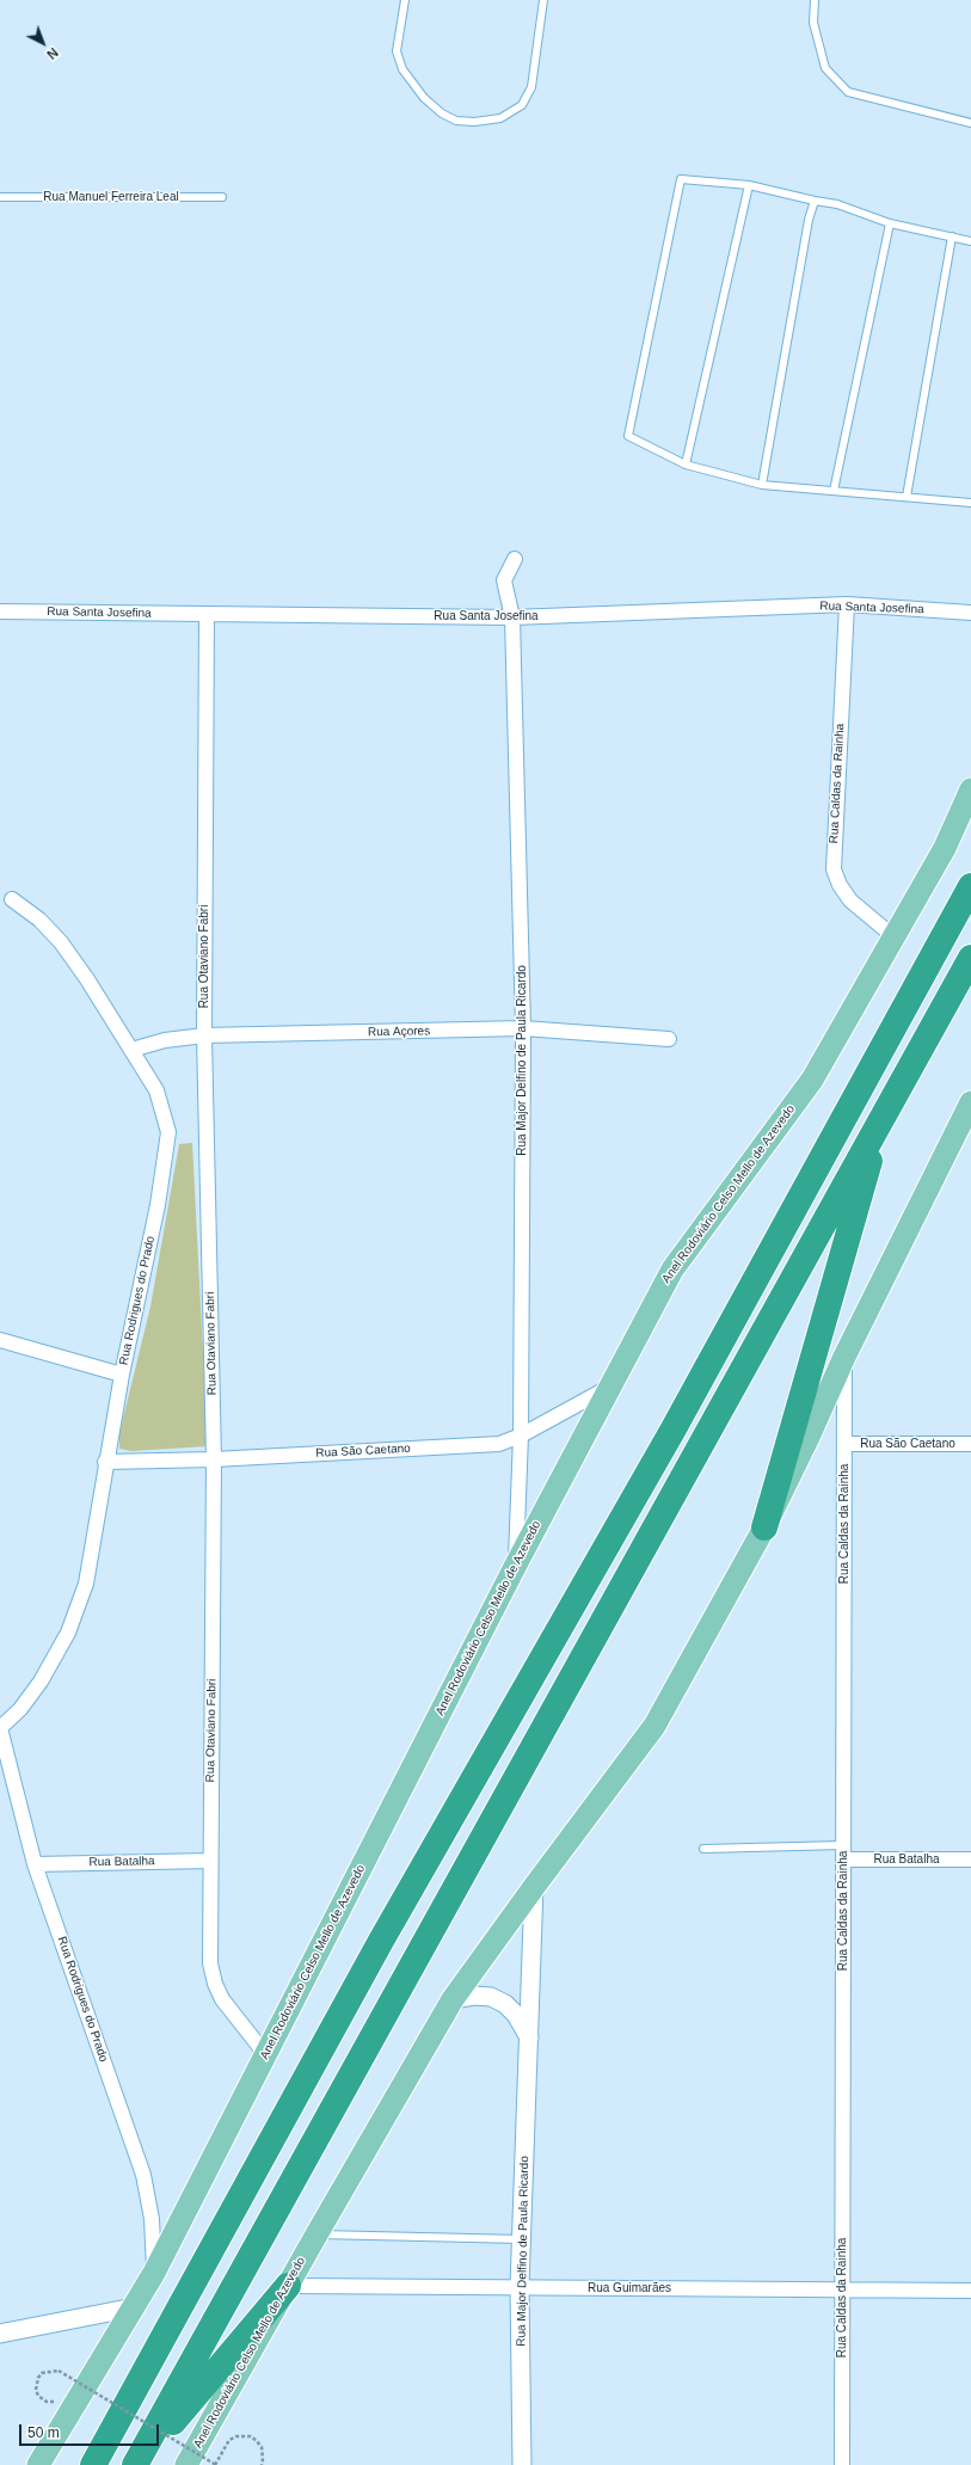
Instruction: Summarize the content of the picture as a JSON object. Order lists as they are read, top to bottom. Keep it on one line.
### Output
{"streets":{"main road":["Anel Rodoviário Celso Mello de Azevedo"],"street":["Rua Santa Josefina","Rua Caldas da Rainha","Rua Otaviano Fabri","Rua Açores","Rua Major Delfino de Paula Ricardo","Rua Rodrigues do Prado","Rua São Caetano","Rua Batalha","Rua Guimarães"],"lane":["Rua Manuel Ferreira Leal"]},"crossings":[["Rua Santa Josefina","Rua Caldas da Rainha"],["Rua Santa Josefina","Rua Otaviano Fabri"],["Rua Santa Josefina","Rua Major Delfino de Paula Ricardo"],["Rua Caldas da Rainha","Anel Rodoviário Celso Mello de Azevedo"],["Rua Caldas da Rainha","Rua São Caetano"],["Rua Caldas da Rainha","Rua Batalha"],["Rua Caldas da Rainha","Rua Guimarães"],["Rua Otaviano Fabri","Rua Açores"],["Rua Otaviano Fabri","Anel Rodoviário Celso Mello de Azevedo"],["Rua Otaviano Fabri","Rua São Caetano"],["Rua Otaviano Fabri","Rua Batalha"],["Rua Açores","Rua Major Delfino de Paula Ricardo"],["Rua Açores","Rua Rodrigues do Prado"],["Rua Major Delfino de Paula Ricardo","Anel Rodoviário Celso Mello de Azevedo"],["Rua Major Delfino de Paula Ricardo","Rua São Caetano"],["Rua Major Delfino de Paula Ricardo","Rua Guimarães"],["Anel Rodoviário Celso Mello de Azevedo","Rua Rodrigues do Prado"],["Anel Rodoviário Celso Mello de Azevedo","Rua São Caetano"],["Anel Rodoviário Celso Mello de Azevedo","Rua Guimarães"],["Rua Rodrigues do Prado","Rua São Caetano"],["Rua Rodrigues do Prado","Rua Batalha"]],"scale_bar":"50 m","north":"bottom right"}
